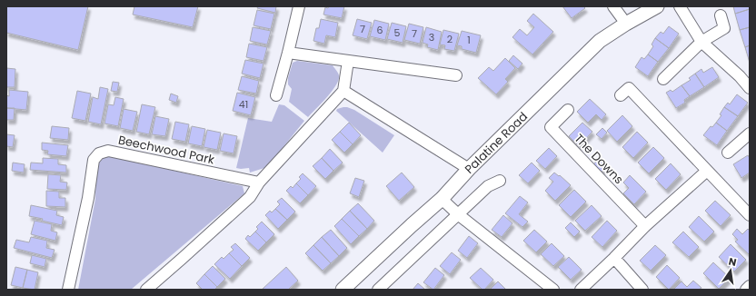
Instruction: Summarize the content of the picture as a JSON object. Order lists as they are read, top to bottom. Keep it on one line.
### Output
{"streets":{"street":["Palatine Road","Beechwood Park","The Downs"]},"house_numbers":["7","6","5","7","3","2","1","41"],"north":"top"}
